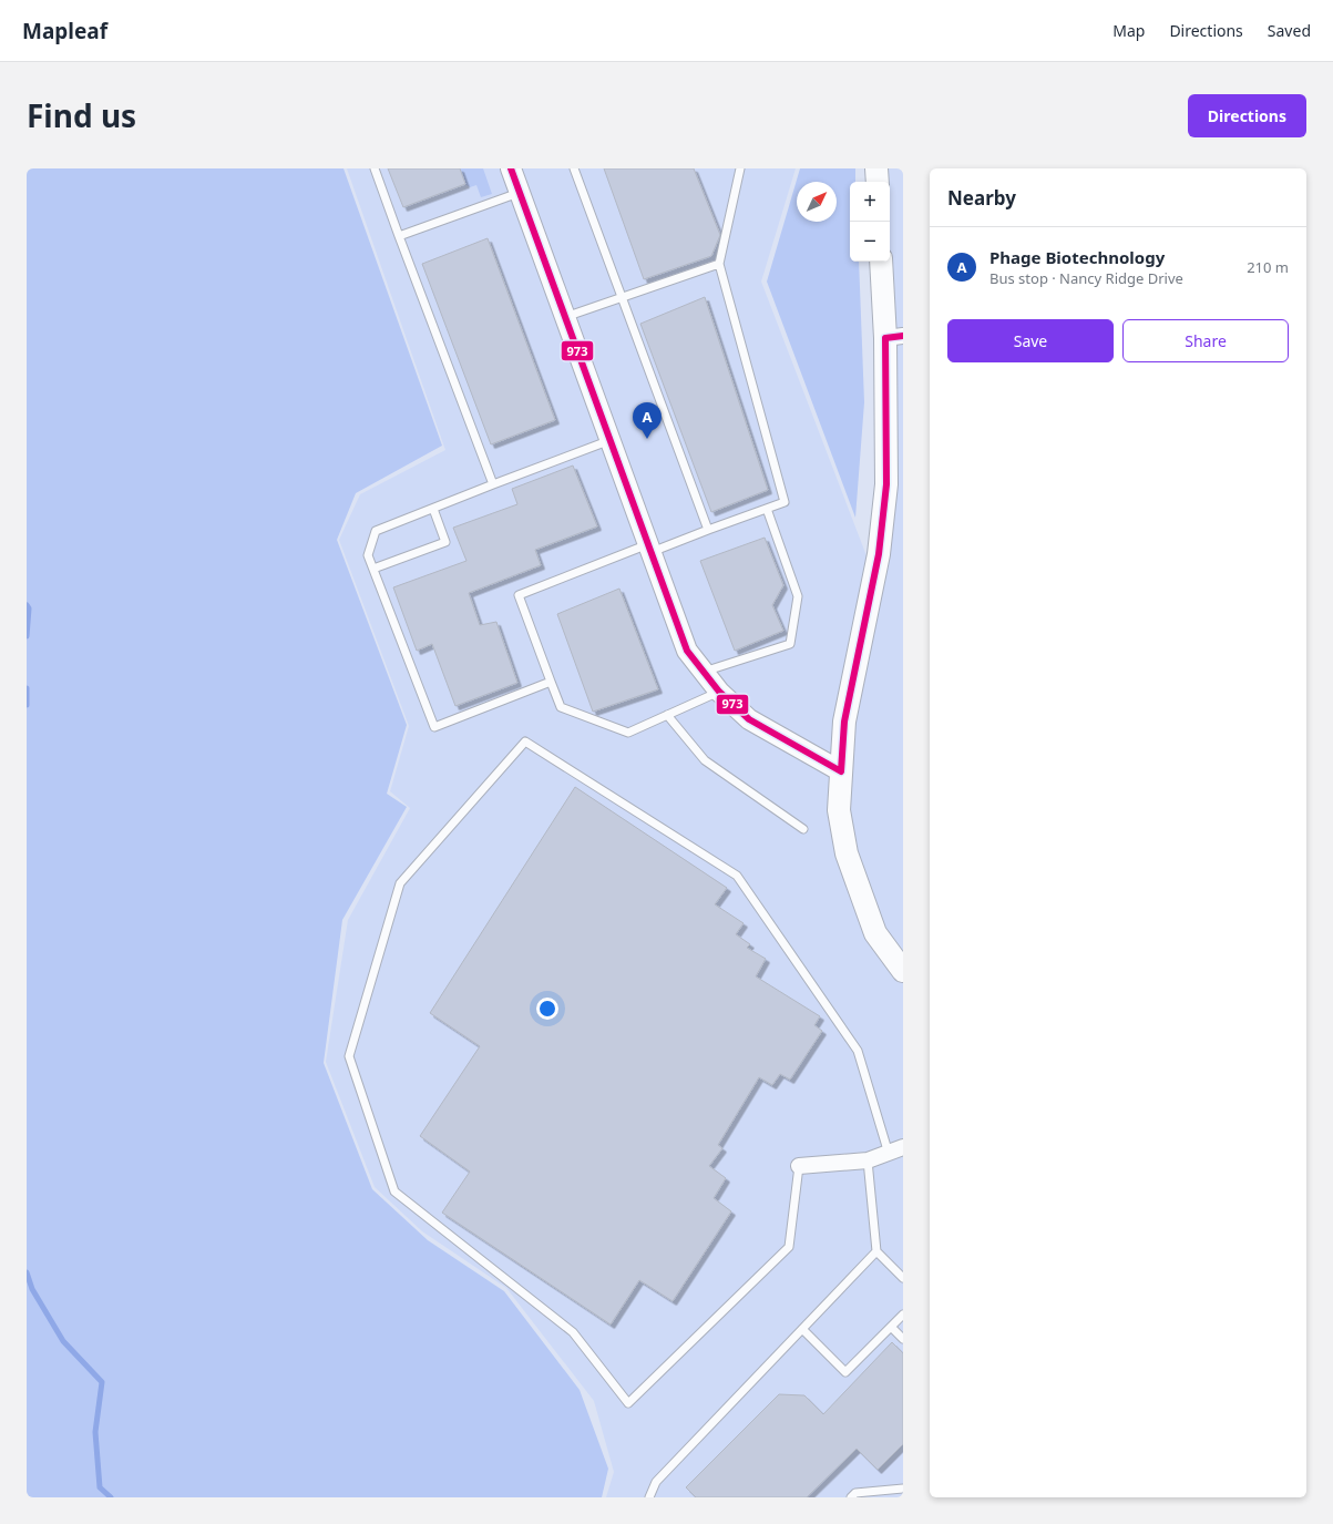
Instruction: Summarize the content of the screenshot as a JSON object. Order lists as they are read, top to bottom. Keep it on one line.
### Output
{"lines":["transit line 973"],"north":"top right","page":{"header":"Mapleaf","nav":["Map","Directions","Saved"],"title":"Find us","buttons":["Directions",["Save","Share"]],"heading":"Nearby","map_buttons":["+","−"],"list":[{"mark":"A","name":"Phage Biotechnology","note":"Bus stop · Nancy Ridge Drive","value":"210 m"}],"pins":"A"}}
